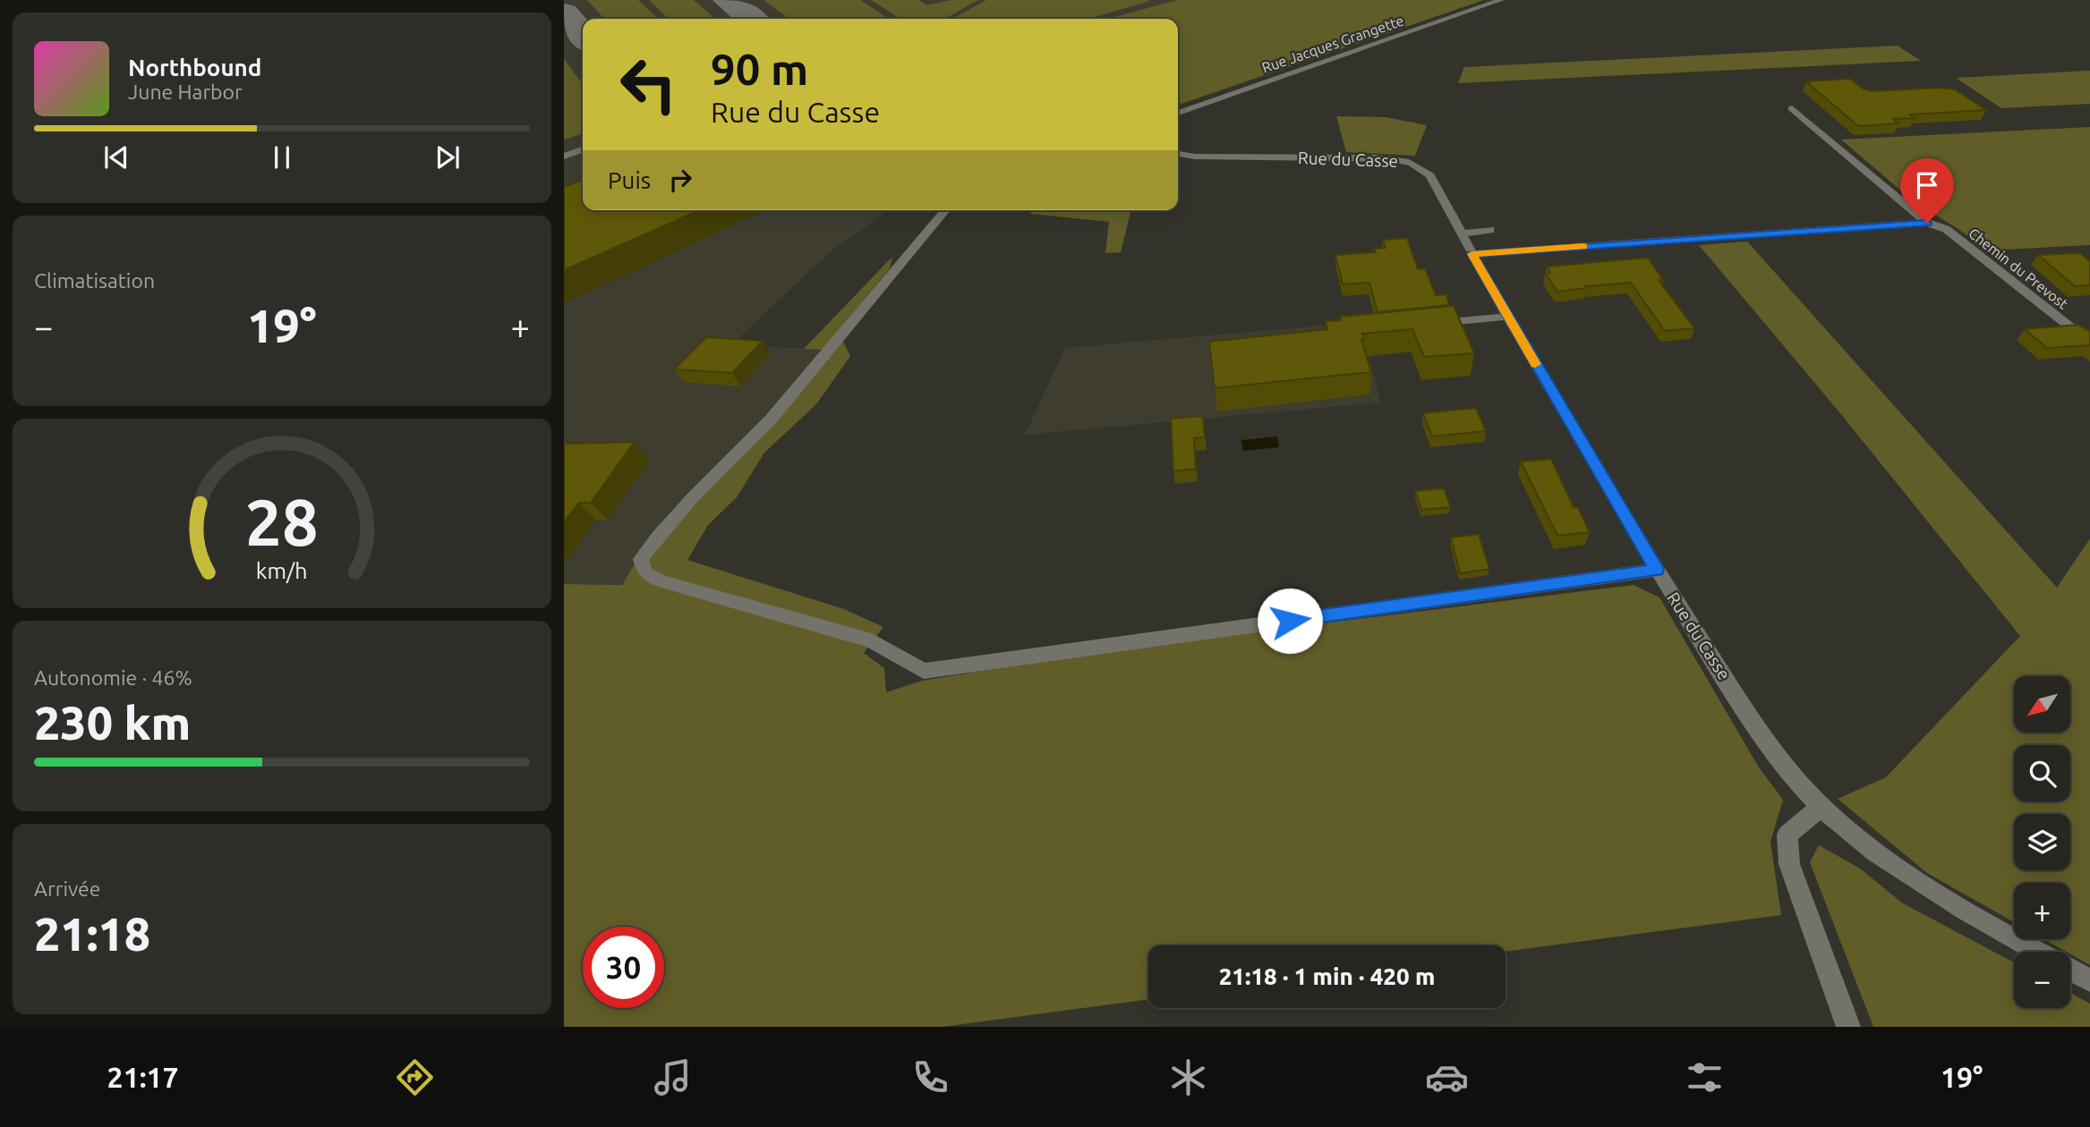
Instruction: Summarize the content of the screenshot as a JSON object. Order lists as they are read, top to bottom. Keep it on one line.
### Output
{"streets":{"street":["Rue Jacques Grangette","Rue du Casse","Chemin du Prevost"]},"crossings":[["Rue du Casse","Chemin du Prevost"]],"north":"bottom left","page":{"turn":["90 m","Rue du Casse"],"song":["Northbound","June Harbor"],"then":"Puis","tile":["Climatisation",["Autonomie · 46%","230 km"],["Arrivée","21:18"]],"heat":["−","19°","+"],"map_buttons":["+","−"],"limit":"30","trip":"21:18 · 1 min · 420 m","tabs":["21:17","19°"],"gauge":["28","km/h"]}}
